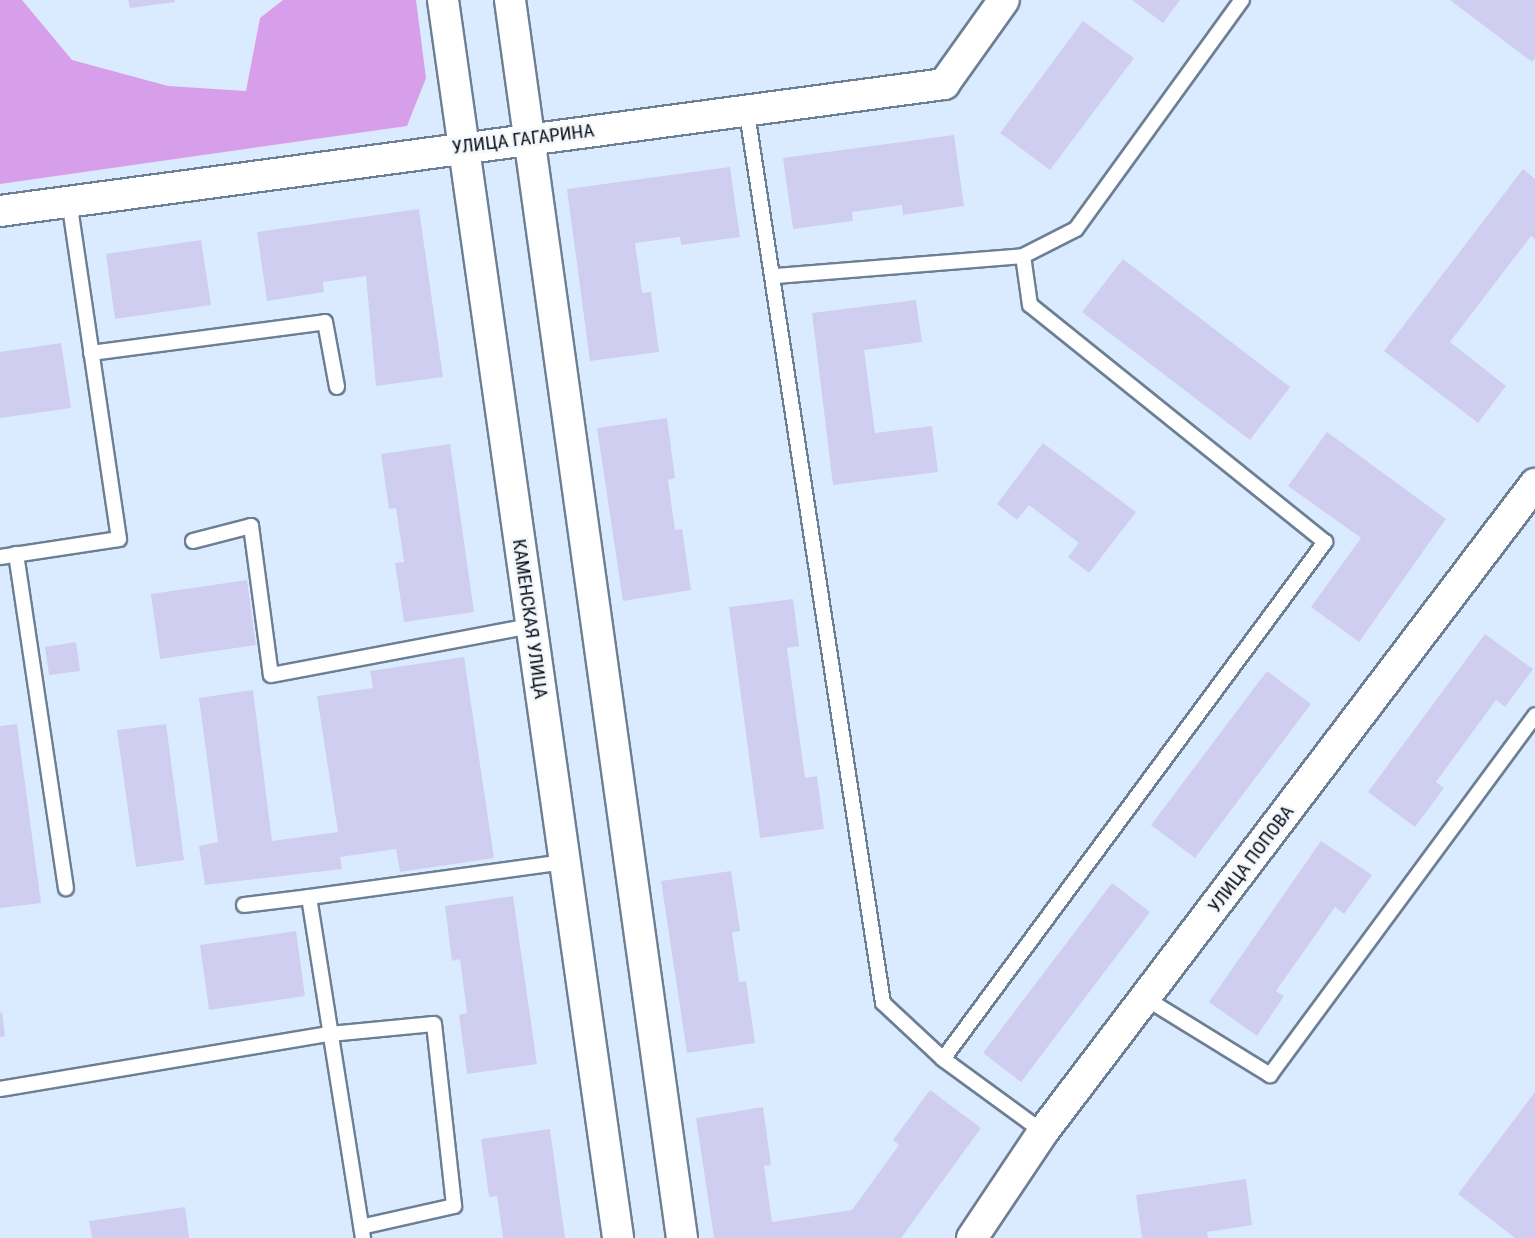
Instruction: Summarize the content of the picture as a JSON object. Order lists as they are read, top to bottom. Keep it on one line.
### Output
{"streets":{"street":["УЛИЦА ГАГАРИНА","КАМЕНСКАЯ УЛИЦА","УЛИЦА ПОПОВА"]},"crossings":[["УЛИЦА ГАГАРИНА","КАМЕНСКАЯ УЛИЦА"]]}
